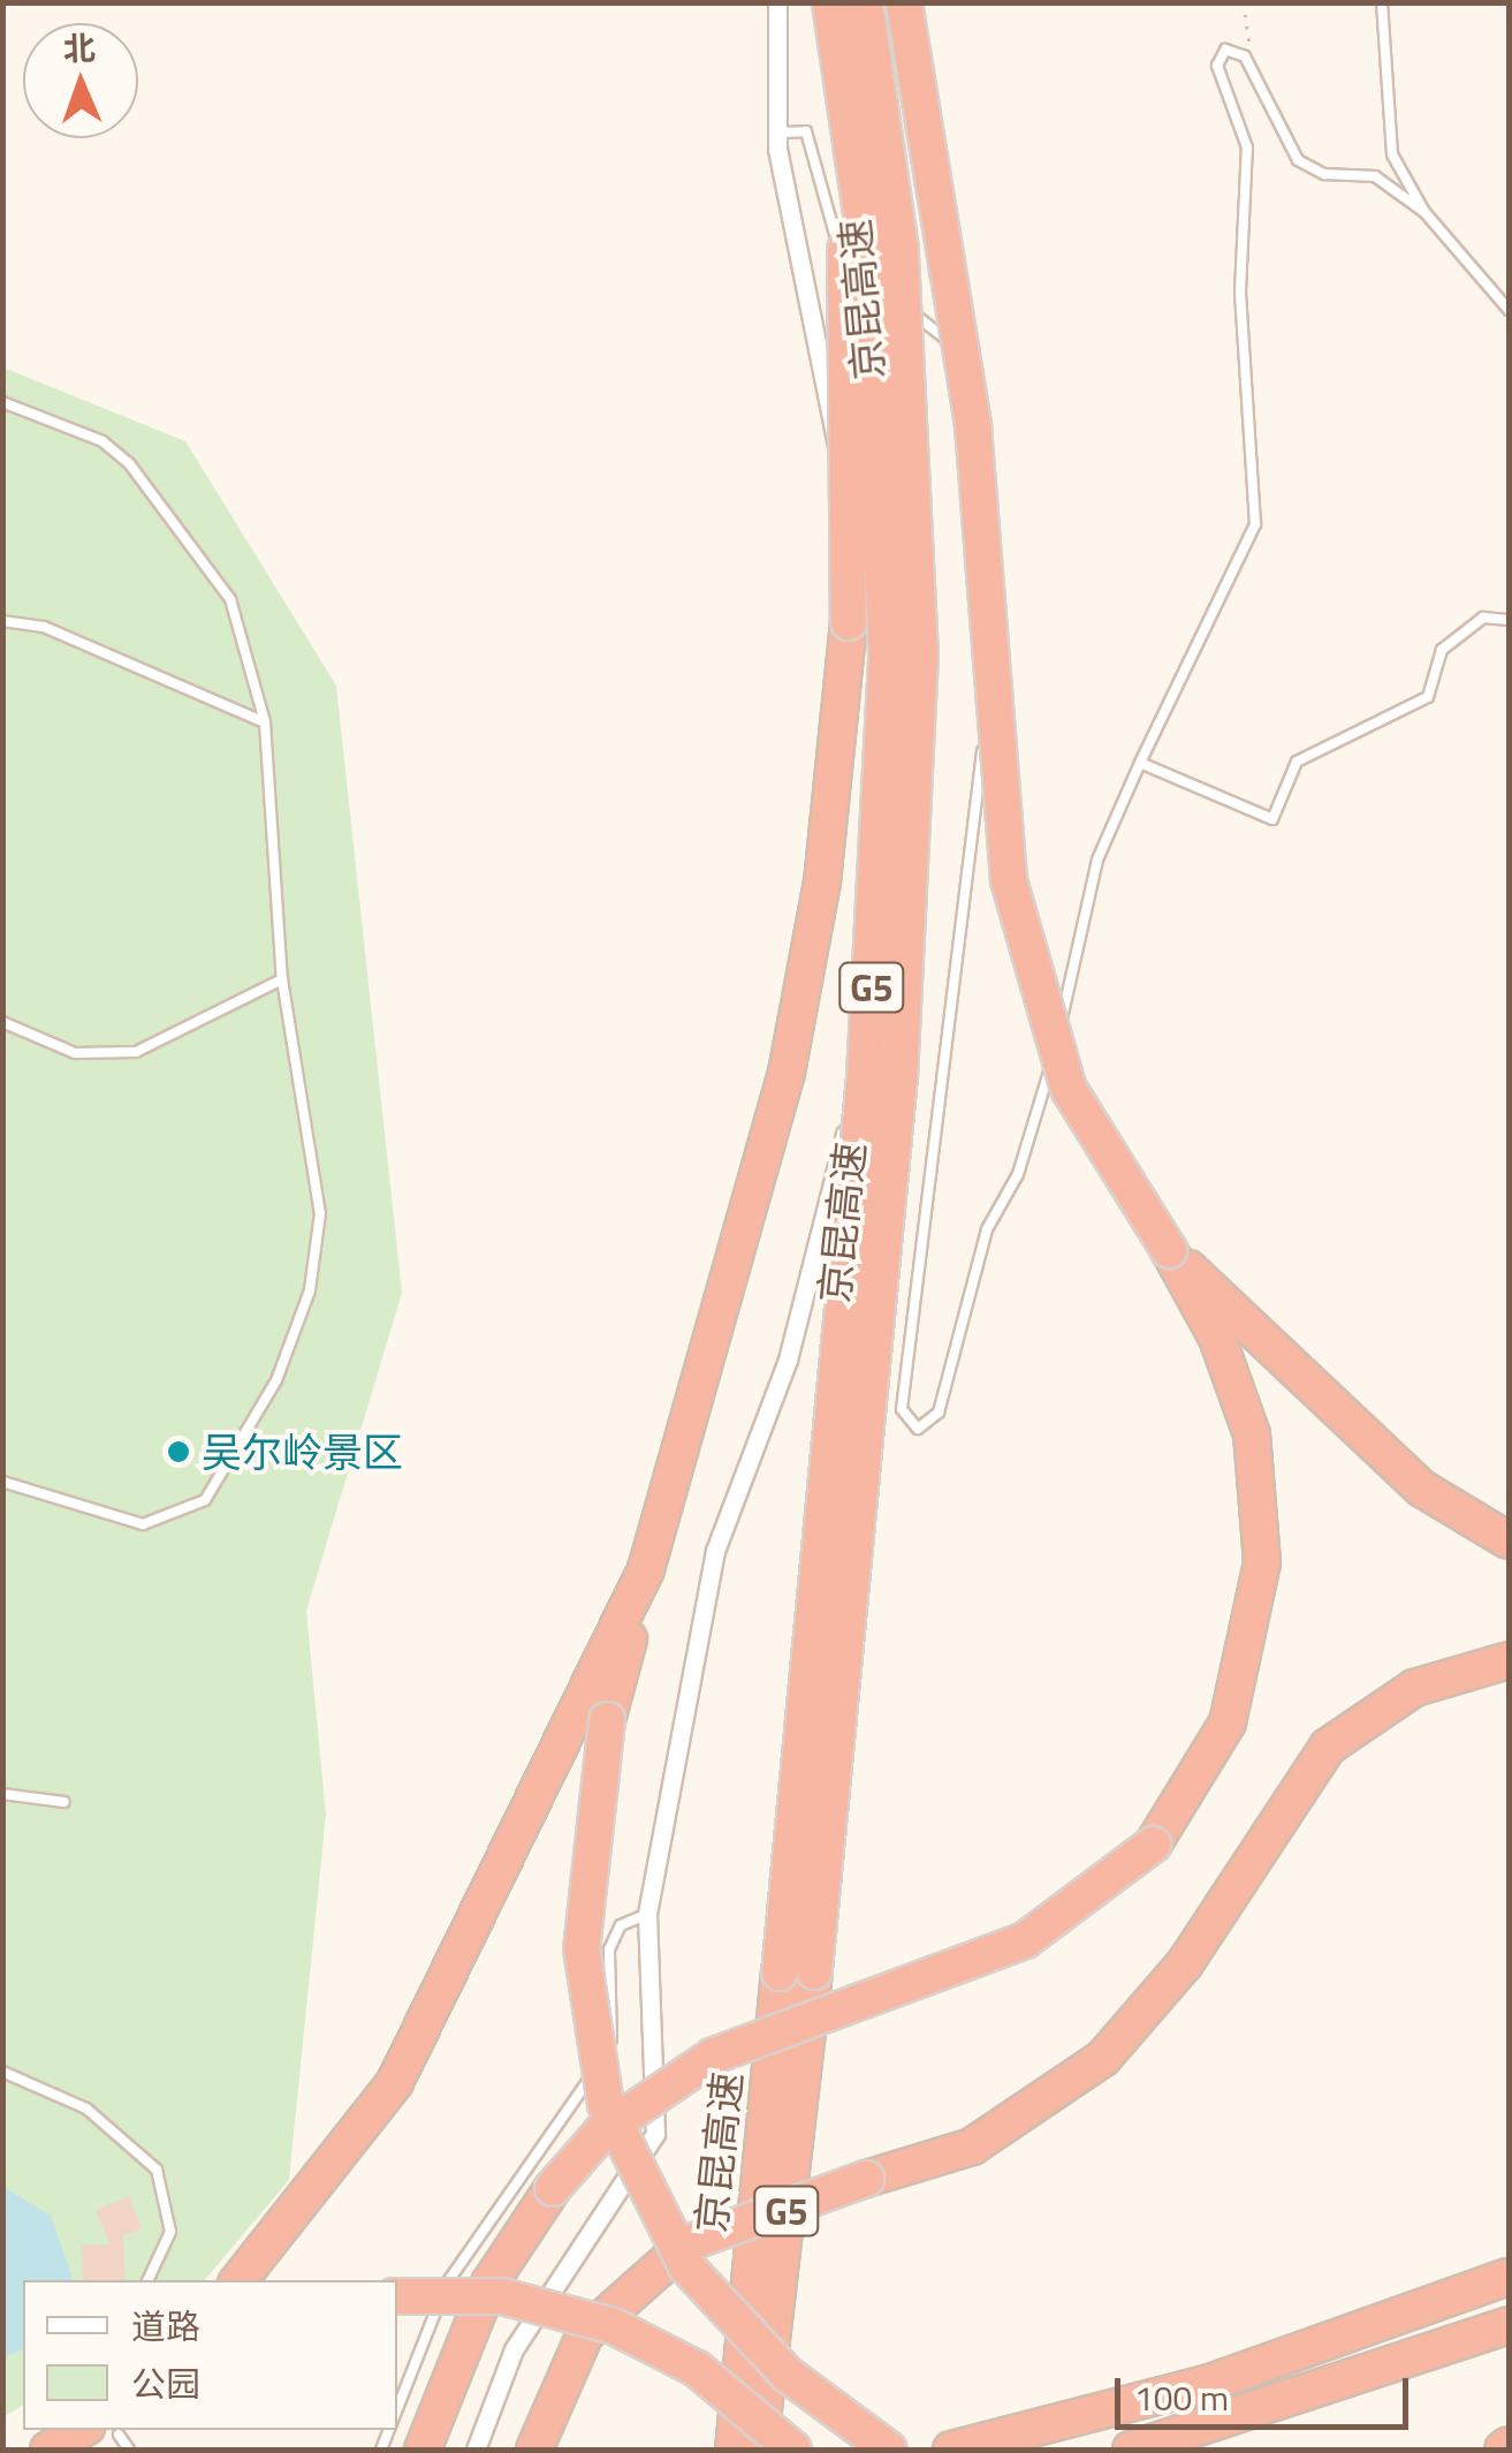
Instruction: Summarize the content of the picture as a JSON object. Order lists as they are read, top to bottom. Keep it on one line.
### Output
{"streets":{"highway":["京昆高速","G5"]},"places":["吴尔岭景区"],"legend":["道路","公园"],"scale_bar":"100 m","north":"top"}
